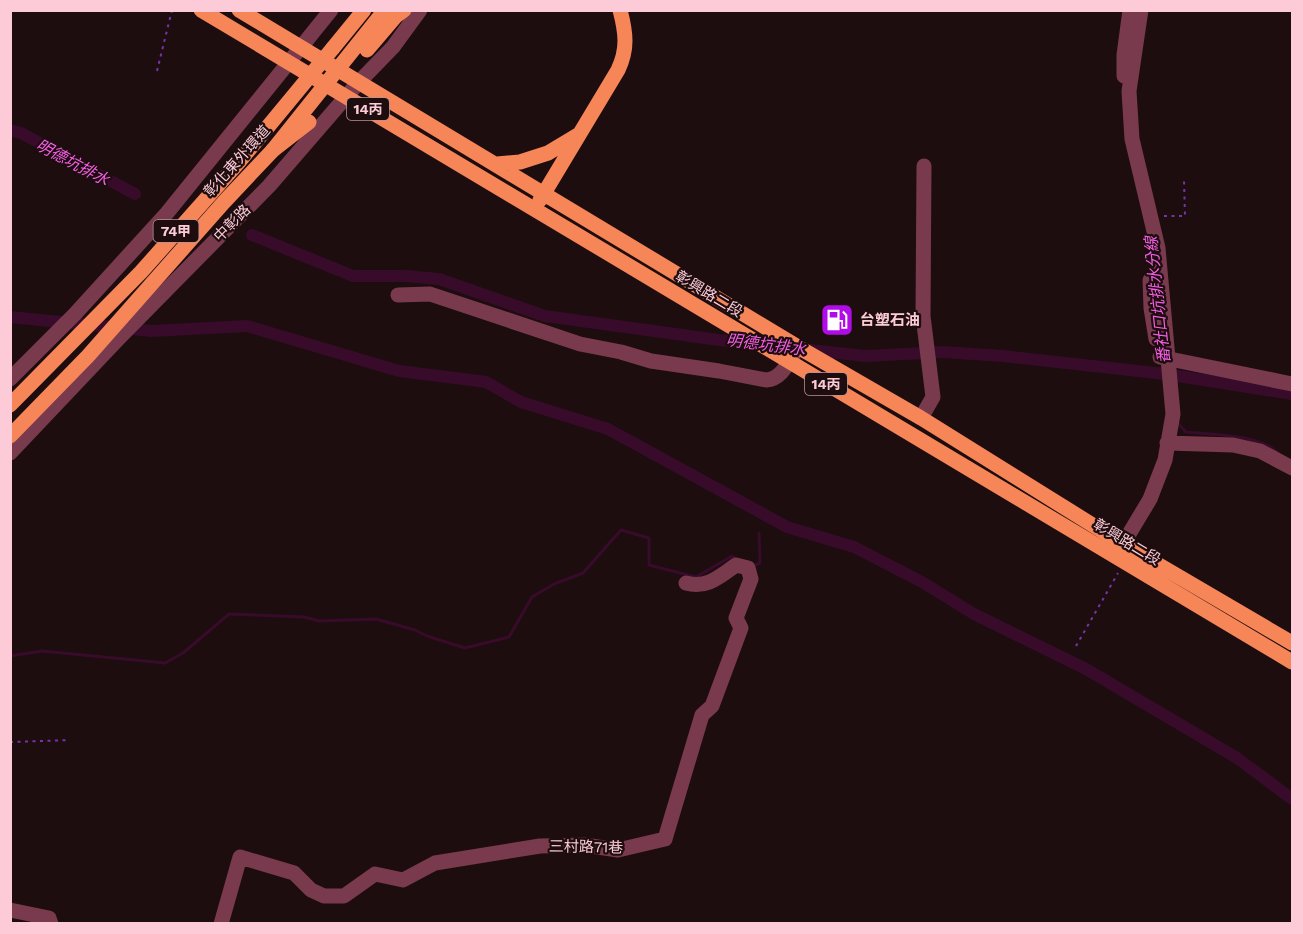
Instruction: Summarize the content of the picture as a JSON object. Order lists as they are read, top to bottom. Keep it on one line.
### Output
{"streets":{"main road":["14丙","彰化東外環道","74甲","彰興路二段"],"street":["中彰路","三村路71巷"]},"crossings":[["中彰路","彰興路二段"]],"water":["明德坑排水","番社口坑排水分線"],"places":{"fuel station":["台塑石油"]}}
